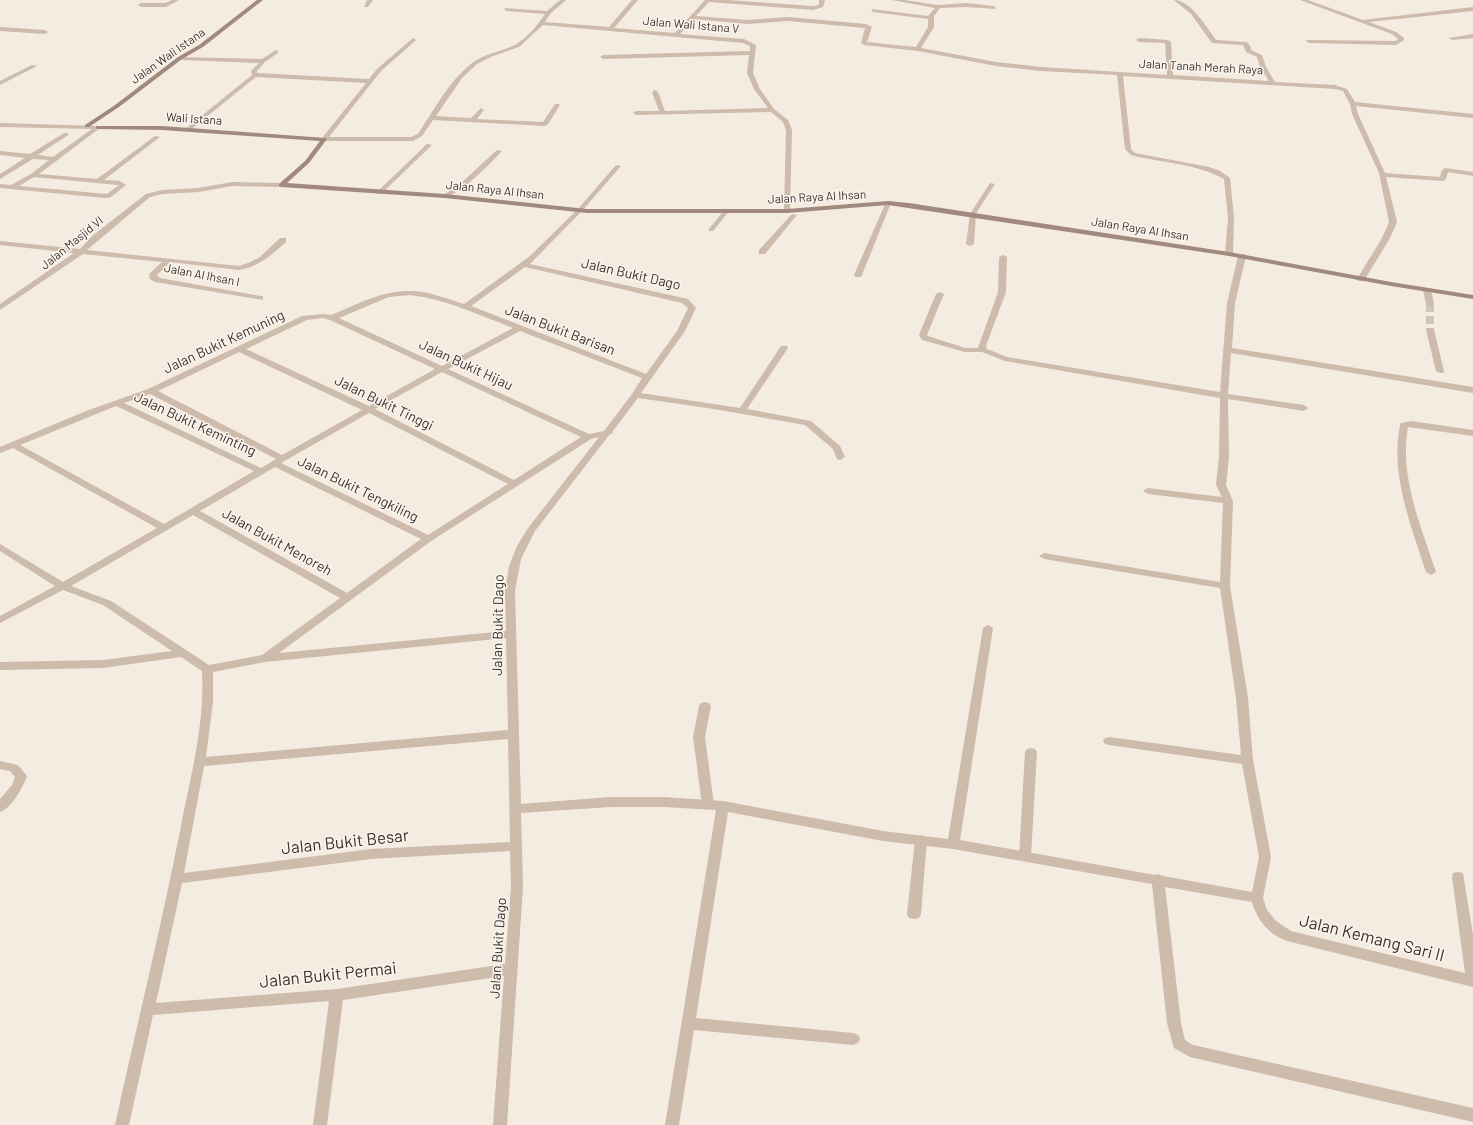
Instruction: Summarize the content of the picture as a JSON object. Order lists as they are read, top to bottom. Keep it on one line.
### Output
{"streets":{"street":["Jalan Wali Istana V","Jalan Wali Istana","Jalan Tanah Merah Raya","Wali Istana","Jalan Raya Al Ihsan","Jalan Masjid VI","Jalan Bukit Dago","Jalan Al Ihsan I","Jalan Bukit Barisan","Jalan Bukit Kemuning","Jalan Bukit Hijau","Jalan Bukit Tinggi","Jalan Bukit Keminting","Jalan Bukit Tengkiling","Jalan Bukit Menoreh","Jalan Bukit Besar","Jalan Kemang Sari II","Jalan Bukit Permai"]},"crossings":[["Jalan Wali Istana","Wali Istana"],["Jalan Tanah Merah Raya","Jalan Raya Al Ihsan"],["Jalan Raya Al Ihsan","Jalan Masjid VI"],["Jalan Masjid VI","Jalan Al Ihsan I"],["Jalan Bukit Dago","Jalan Bukit Barisan"],["Jalan Bukit Dago","Jalan Bukit Besar"],["Jalan Bukit Dago","Jalan Bukit Permai"],["Jalan Bukit Barisan","Jalan Bukit Kemuning"],["Jalan Bukit Kemuning","Jalan Bukit Hijau"],["Jalan Bukit Kemuning","Jalan Bukit Tinggi"],["Jalan Bukit Kemuning","Jalan Bukit Keminting"],["Jalan Bukit Kemuning","Jalan Bukit Tengkiling"]]}
